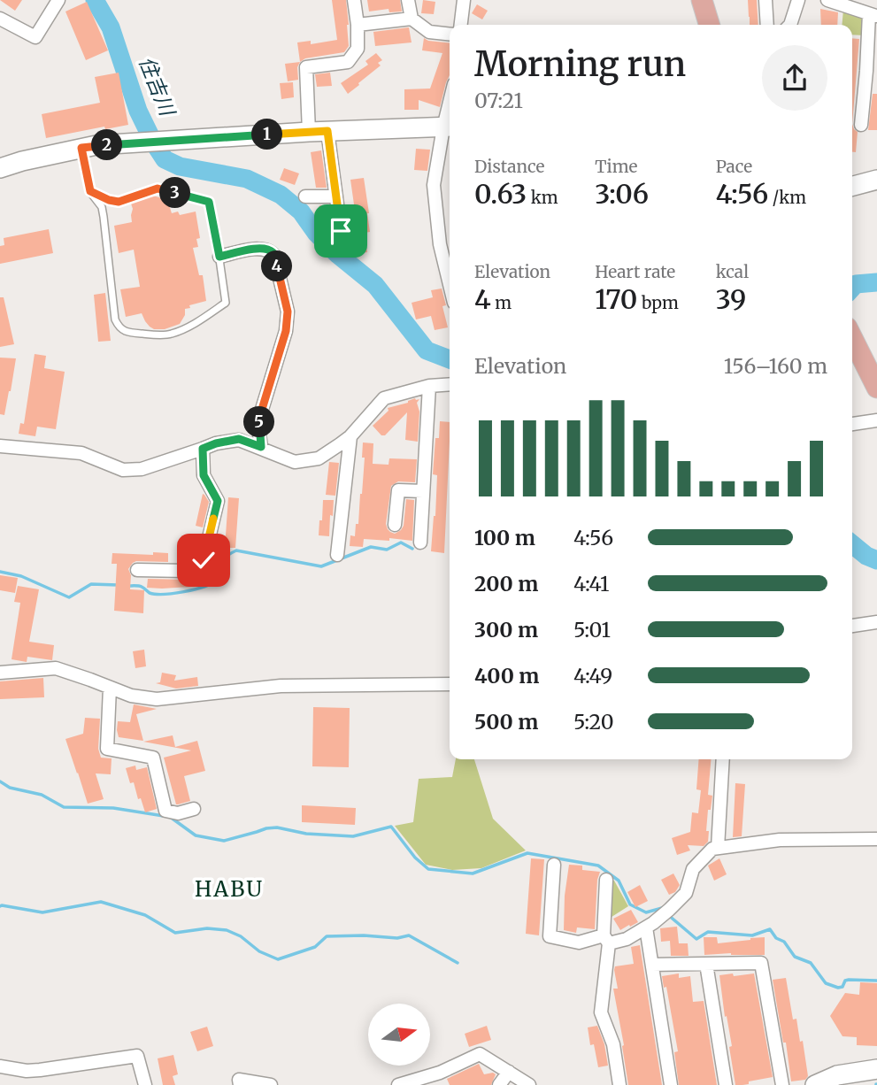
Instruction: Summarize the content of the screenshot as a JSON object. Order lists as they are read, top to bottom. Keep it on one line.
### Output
{"districts":["HABU"],"water":["住吉川"],"north":"right","page":{"heading":["Morning run","07:21"],"pins":["1","2","3","4","5"],"stats":[["Distance","0.63 km"],["Time","3:06"],["Pace","4:56 /km"],["Elevation","4 m"],["Heart rate","170 bpm"],["kcal","39"]],"chart":["Elevation","156–160 m"],"list":[{"name":"100 m","note":"4:56"},{"name":"200 m","note":"4:41"},{"name":"300 m","note":"5:01"},{"name":"400 m","note":"4:49"},{"name":"500 m","note":"5:20"}]}}
